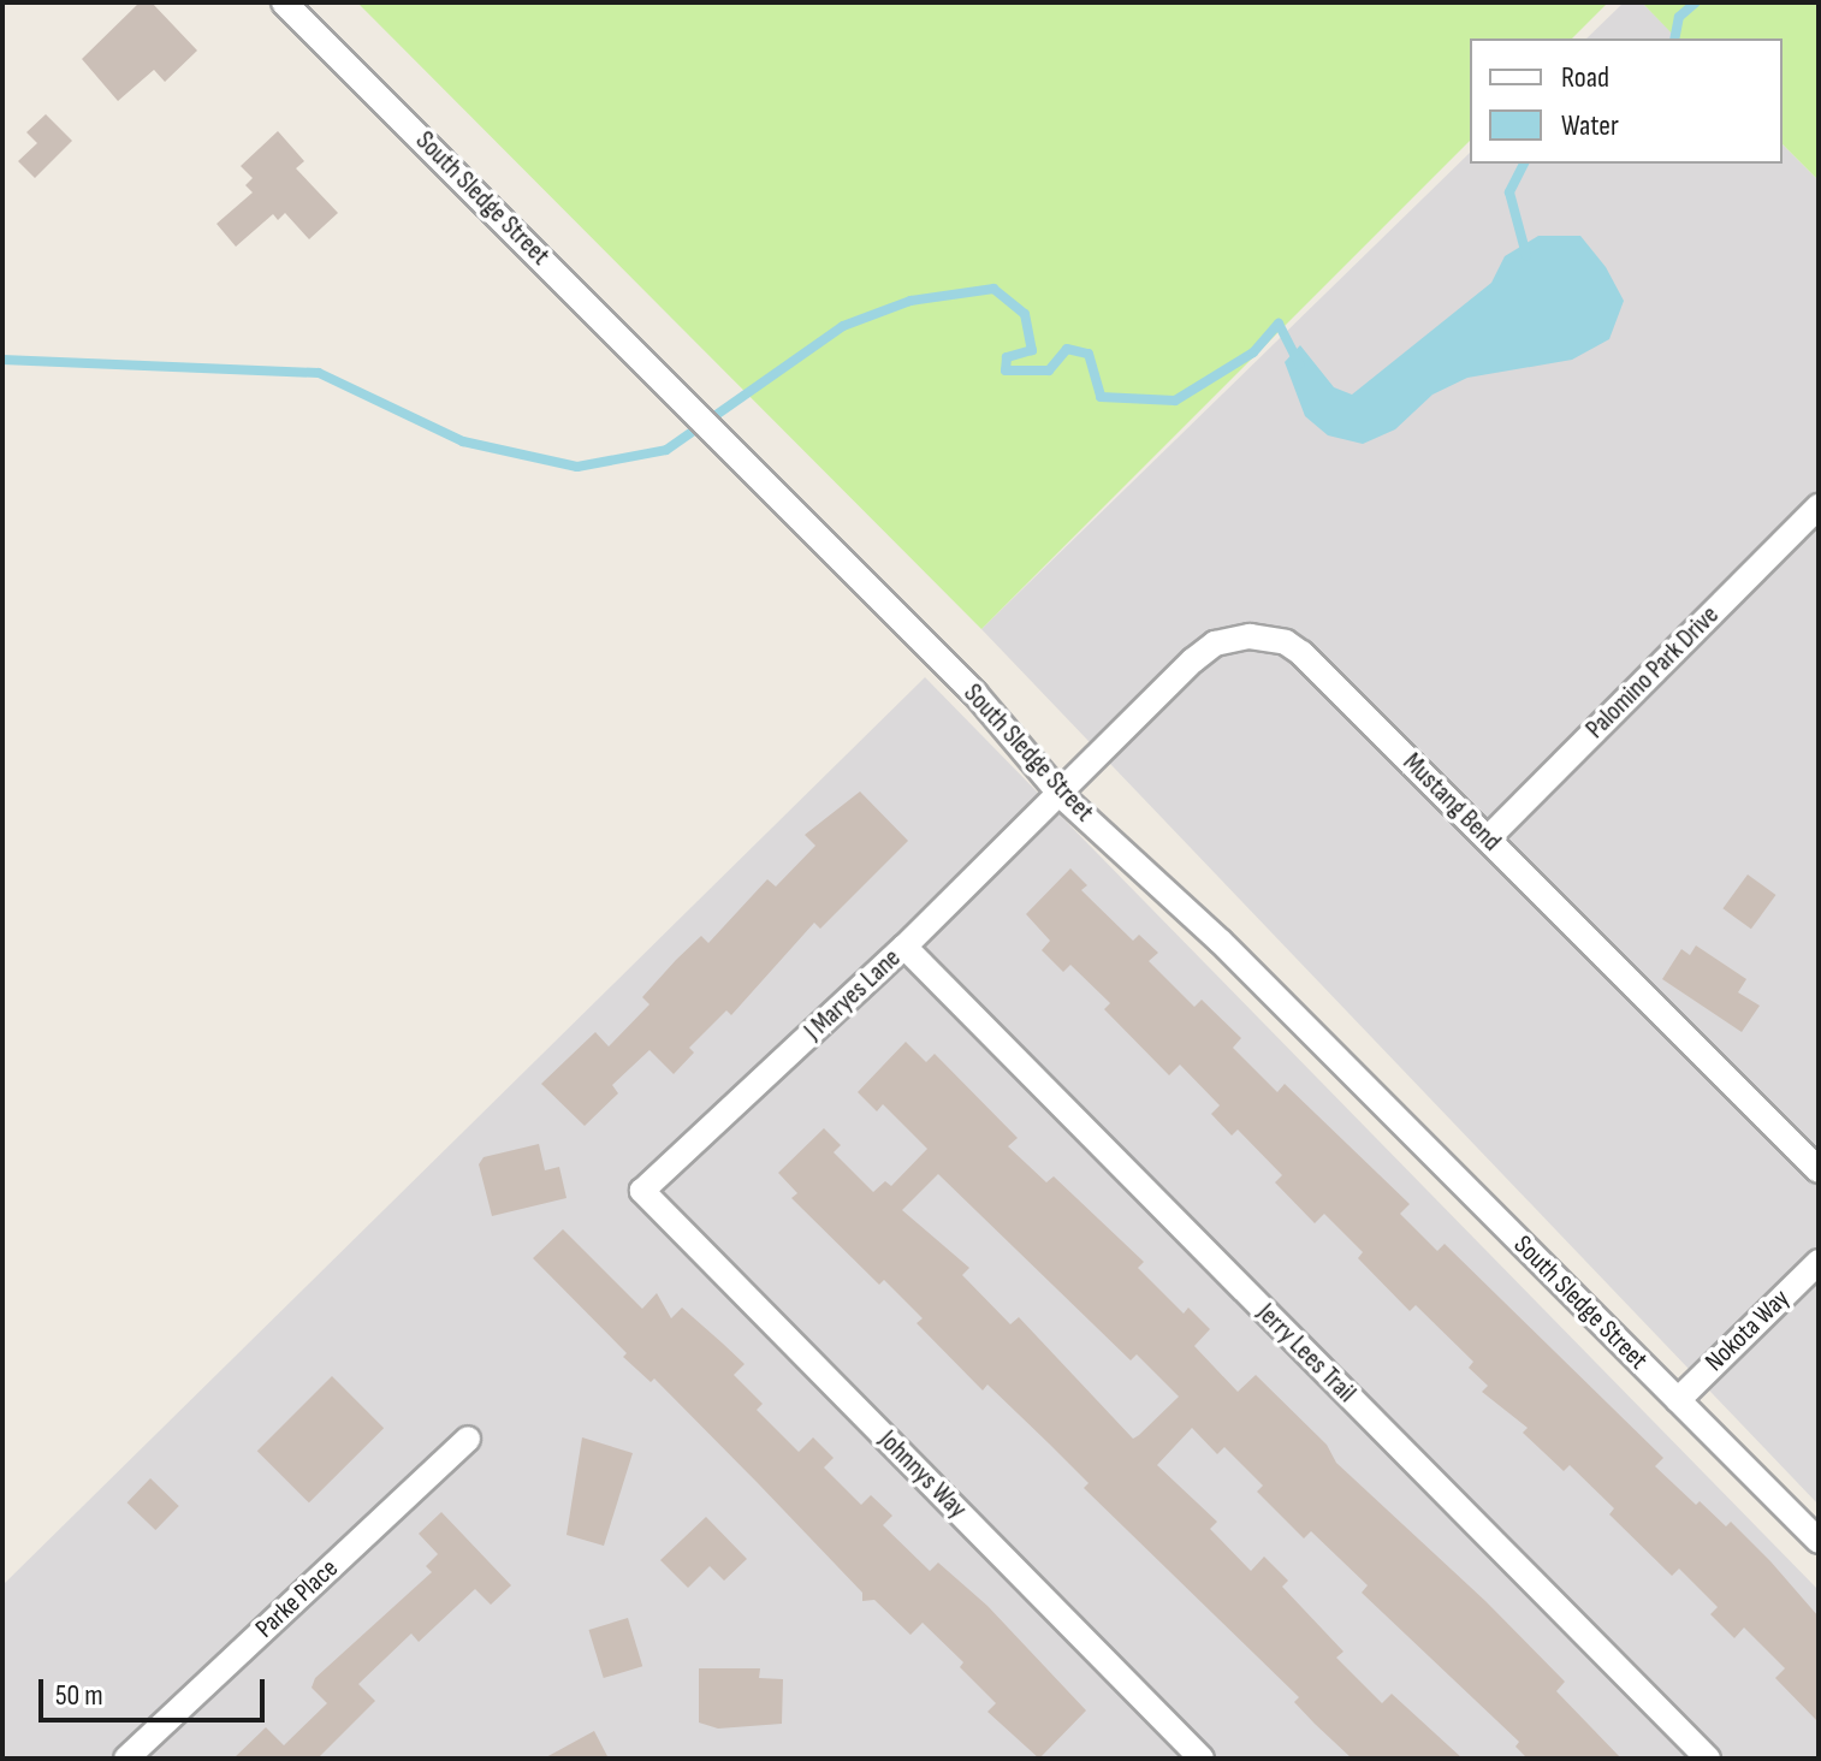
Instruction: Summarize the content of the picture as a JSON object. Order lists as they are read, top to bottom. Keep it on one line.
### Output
{"streets":{"street":["South Sledge Street","Palomino Park Drive","Mustang Bend","J Maryes Lane","Nokota Way","Jerry Lees Trail","Johnnys Way","Parke Place"]},"crossings":[["South Sledge Street","Mustang Bend"],["South Sledge Street","J Maryes Lane"],["South Sledge Street","Nokota Way"],["Palomino Park Drive","Mustang Bend"],["Mustang Bend","J Maryes Lane"],["J Maryes Lane","Jerry Lees Trail"],["J Maryes Lane","Johnnys Way"]],"legend":["Road","Water"],"scale_bar":"50 m"}
